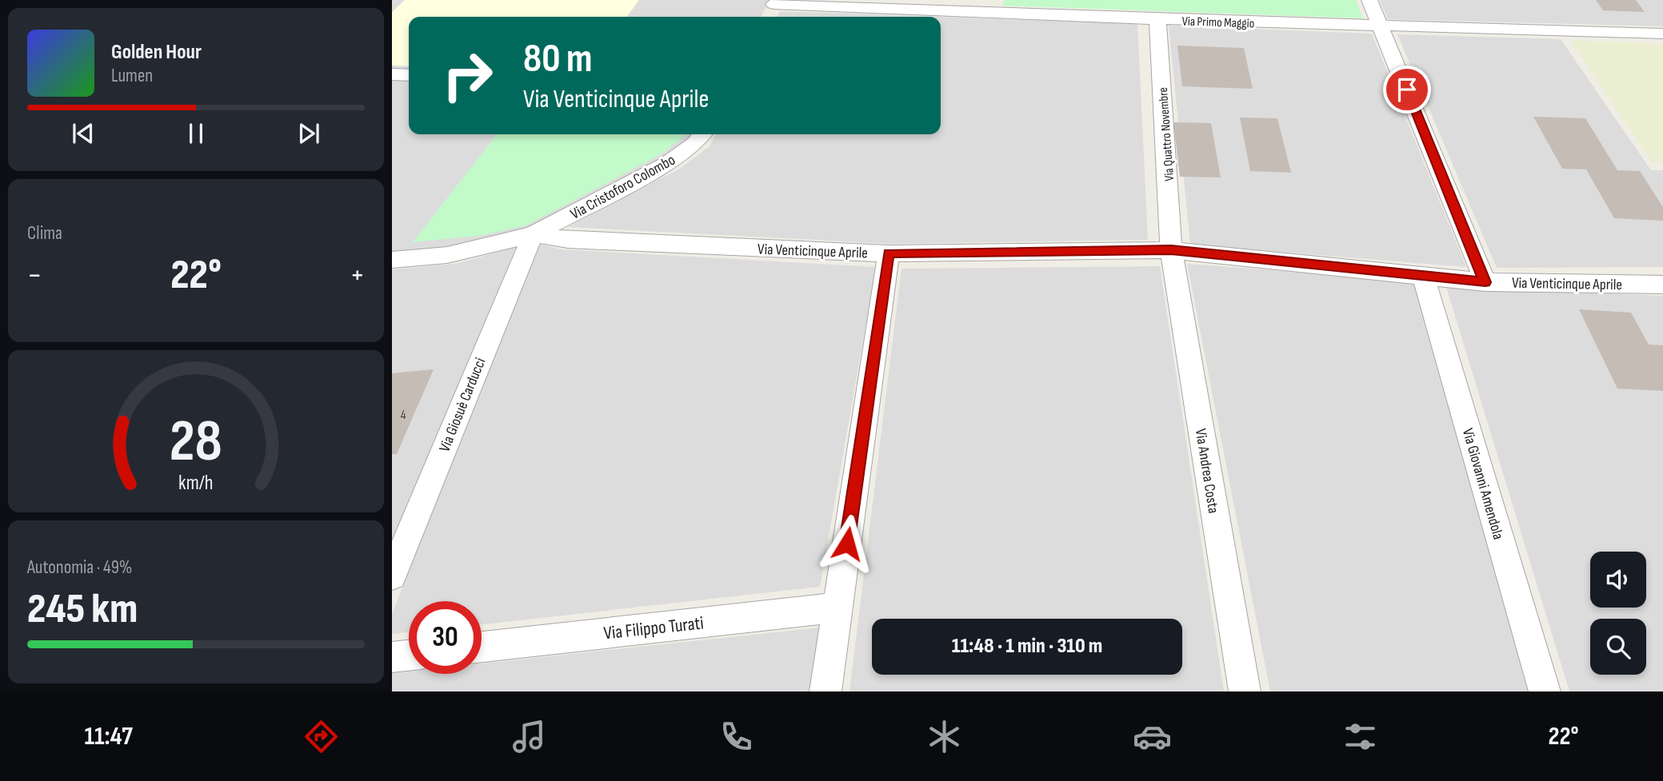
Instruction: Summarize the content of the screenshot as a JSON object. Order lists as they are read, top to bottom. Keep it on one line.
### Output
{"streets":{"street":["Via Primo Maggio","Via Quattro Novembre","Via Cristoforo Colombo","Via Venticinque Aprile","Via Giosuè Carducci","Via Andrea Costa","Via Giovanni Amendola","Via Filippo Turati"]},"crossings":[["Via Primo Maggio","Via Quattro Novembre"],["Via Quattro Novembre","Via Venticinque Aprile"],["Via Quattro Novembre","Via Andrea Costa"],["Via Cristoforo Colombo","Via Venticinque Aprile"],["Via Cristoforo Colombo","Via Giosuè Carducci"],["Via Venticinque Aprile","Via Giosuè Carducci"],["Via Venticinque Aprile","Via Andrea Costa"],["Via Venticinque Aprile","Via Giovanni Amendola"]],"house_numbers":["4"],"page":{"turn":["80 m","Via Venticinque Aprile"],"song":["Golden Hour","Lumen"],"tile":["Clima",["Autonomia · 49%","245 km"]],"heat":["−","22°","+"],"limit":"30","trip":"11:48 · 1 min · 310 m","tabs":["11:47","22°"],"gauge":["28","km/h"]}}
